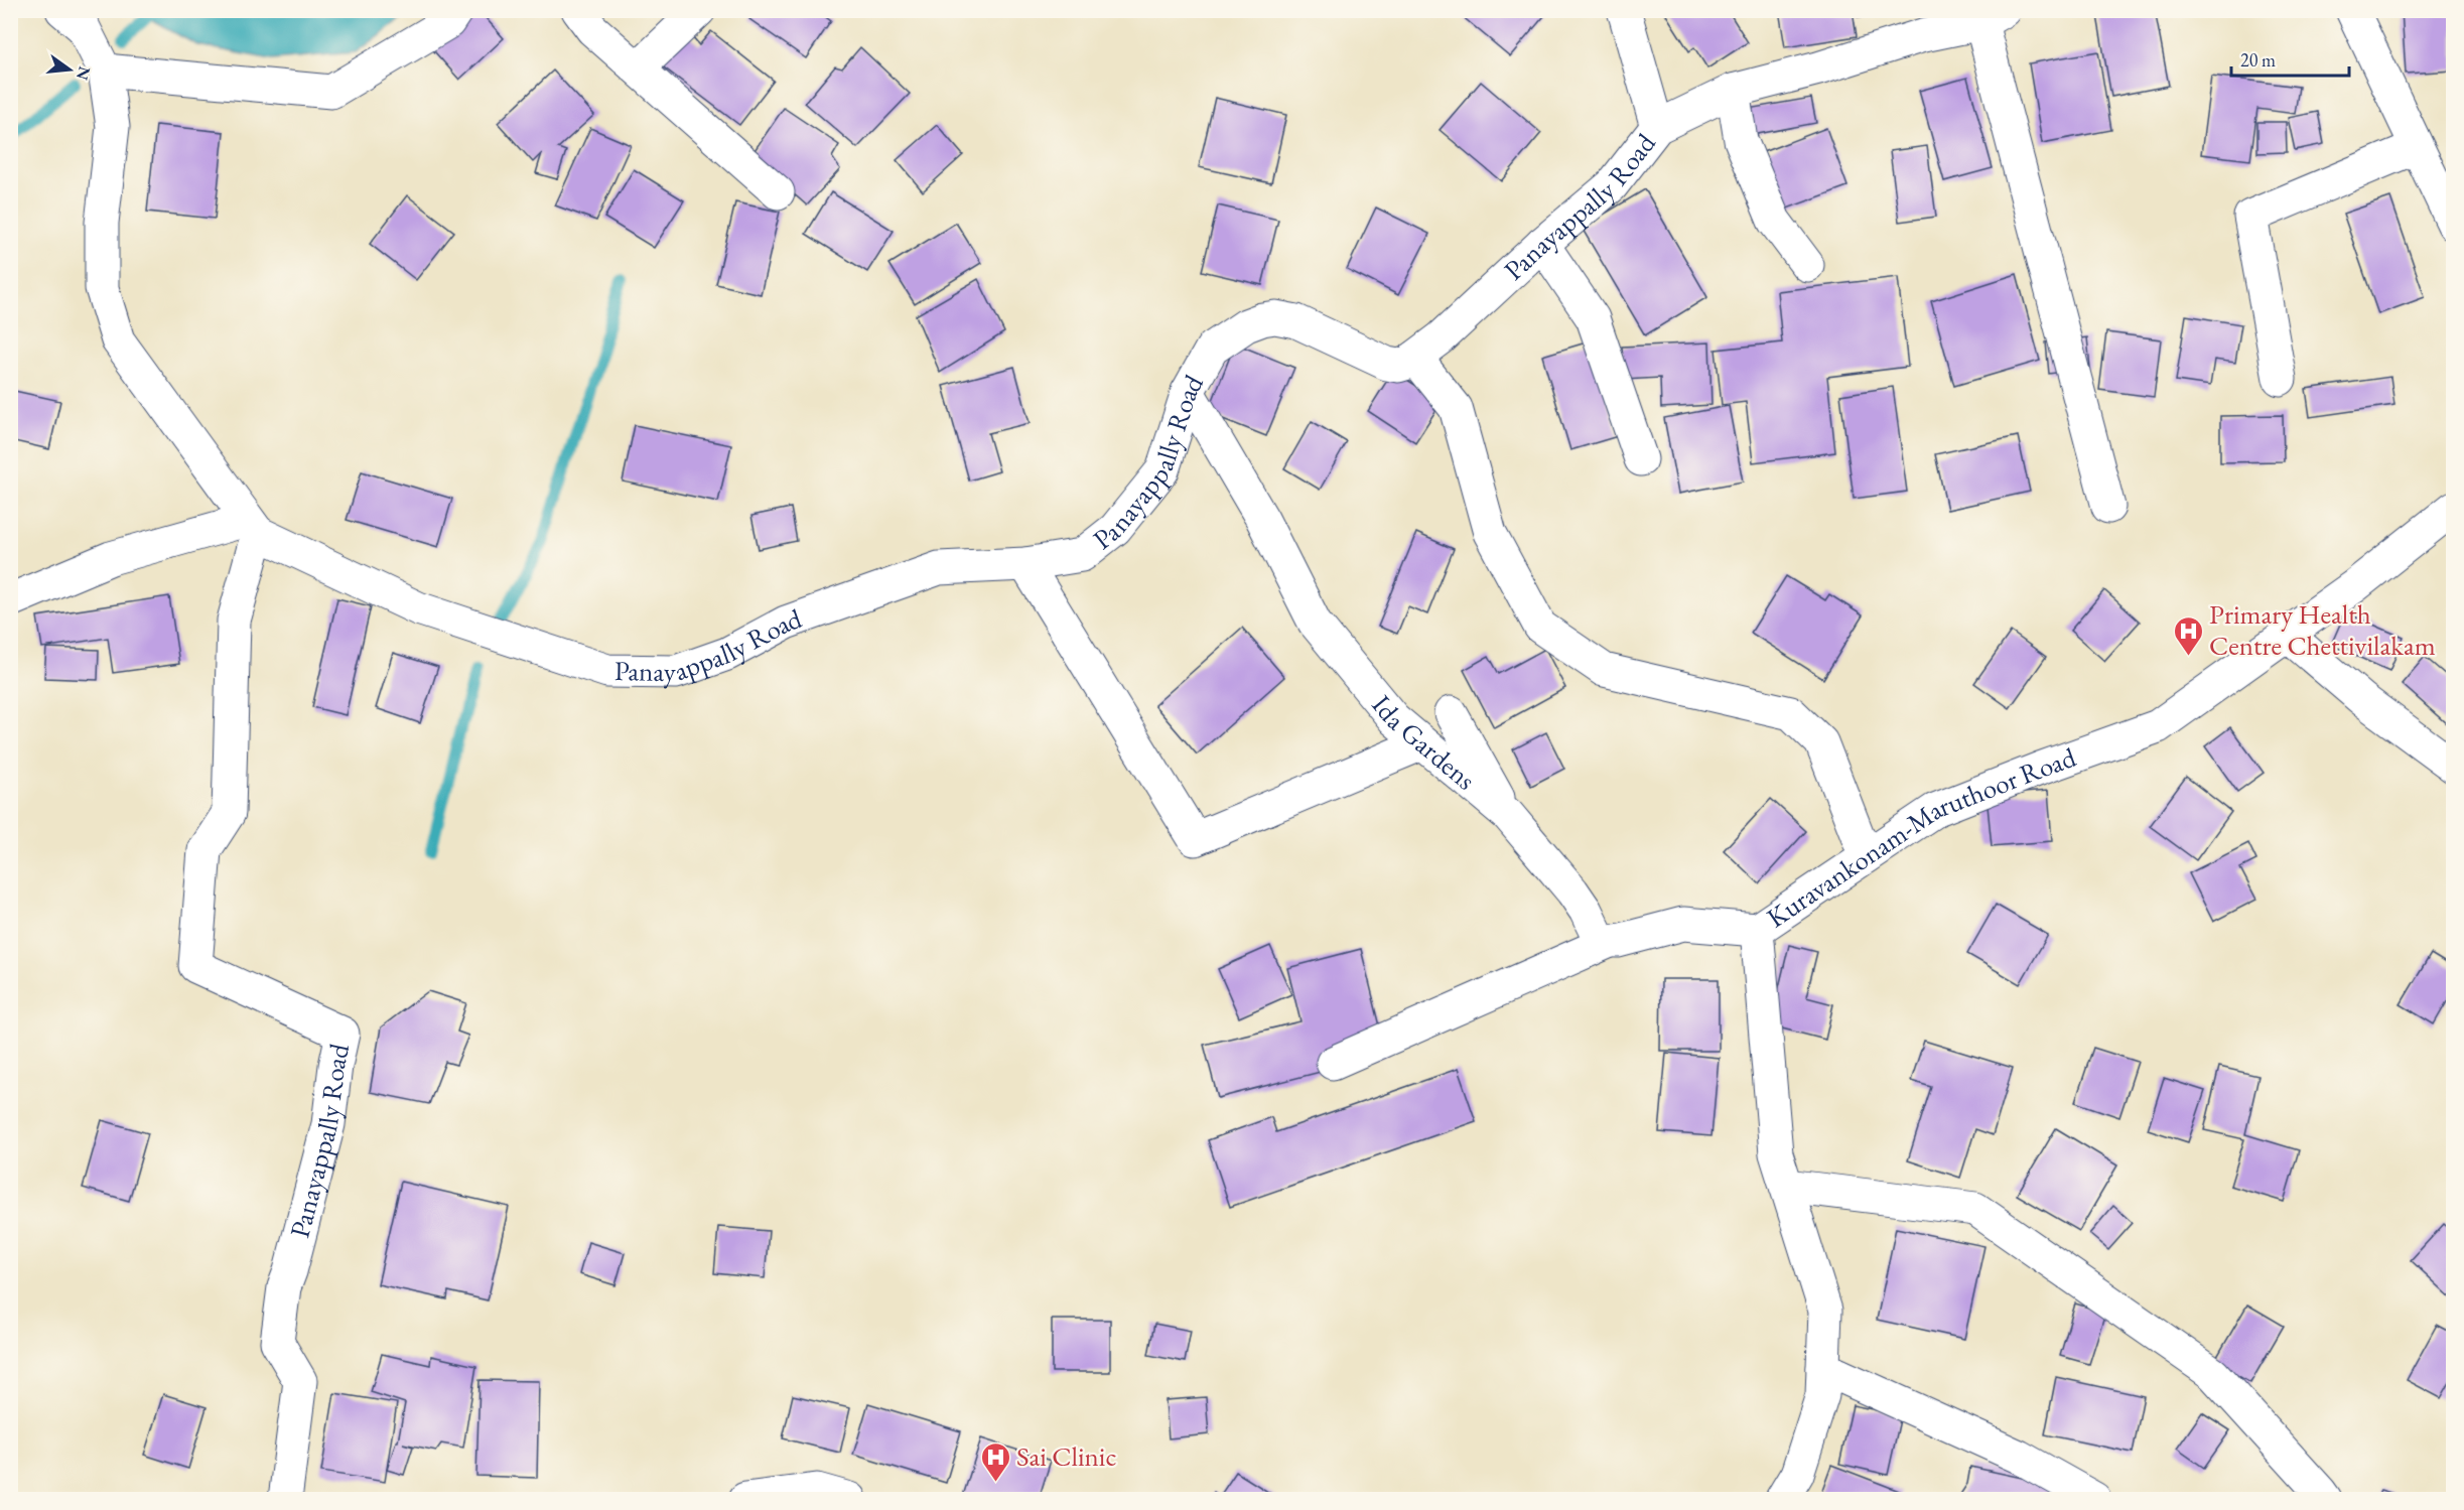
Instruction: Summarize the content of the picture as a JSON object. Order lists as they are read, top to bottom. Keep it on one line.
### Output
{"streets":{"street":["Panayappally Road","Ida Gardens","Kuravankonam-Maruthoor Road"]},"crossings":[["Panayappally Road","Ida Gardens"]],"places":{"hospital":["Primary Health Centre Chettivilakam","Sai Clinic"]},"scale_bar":"20 m","north":"right"}
